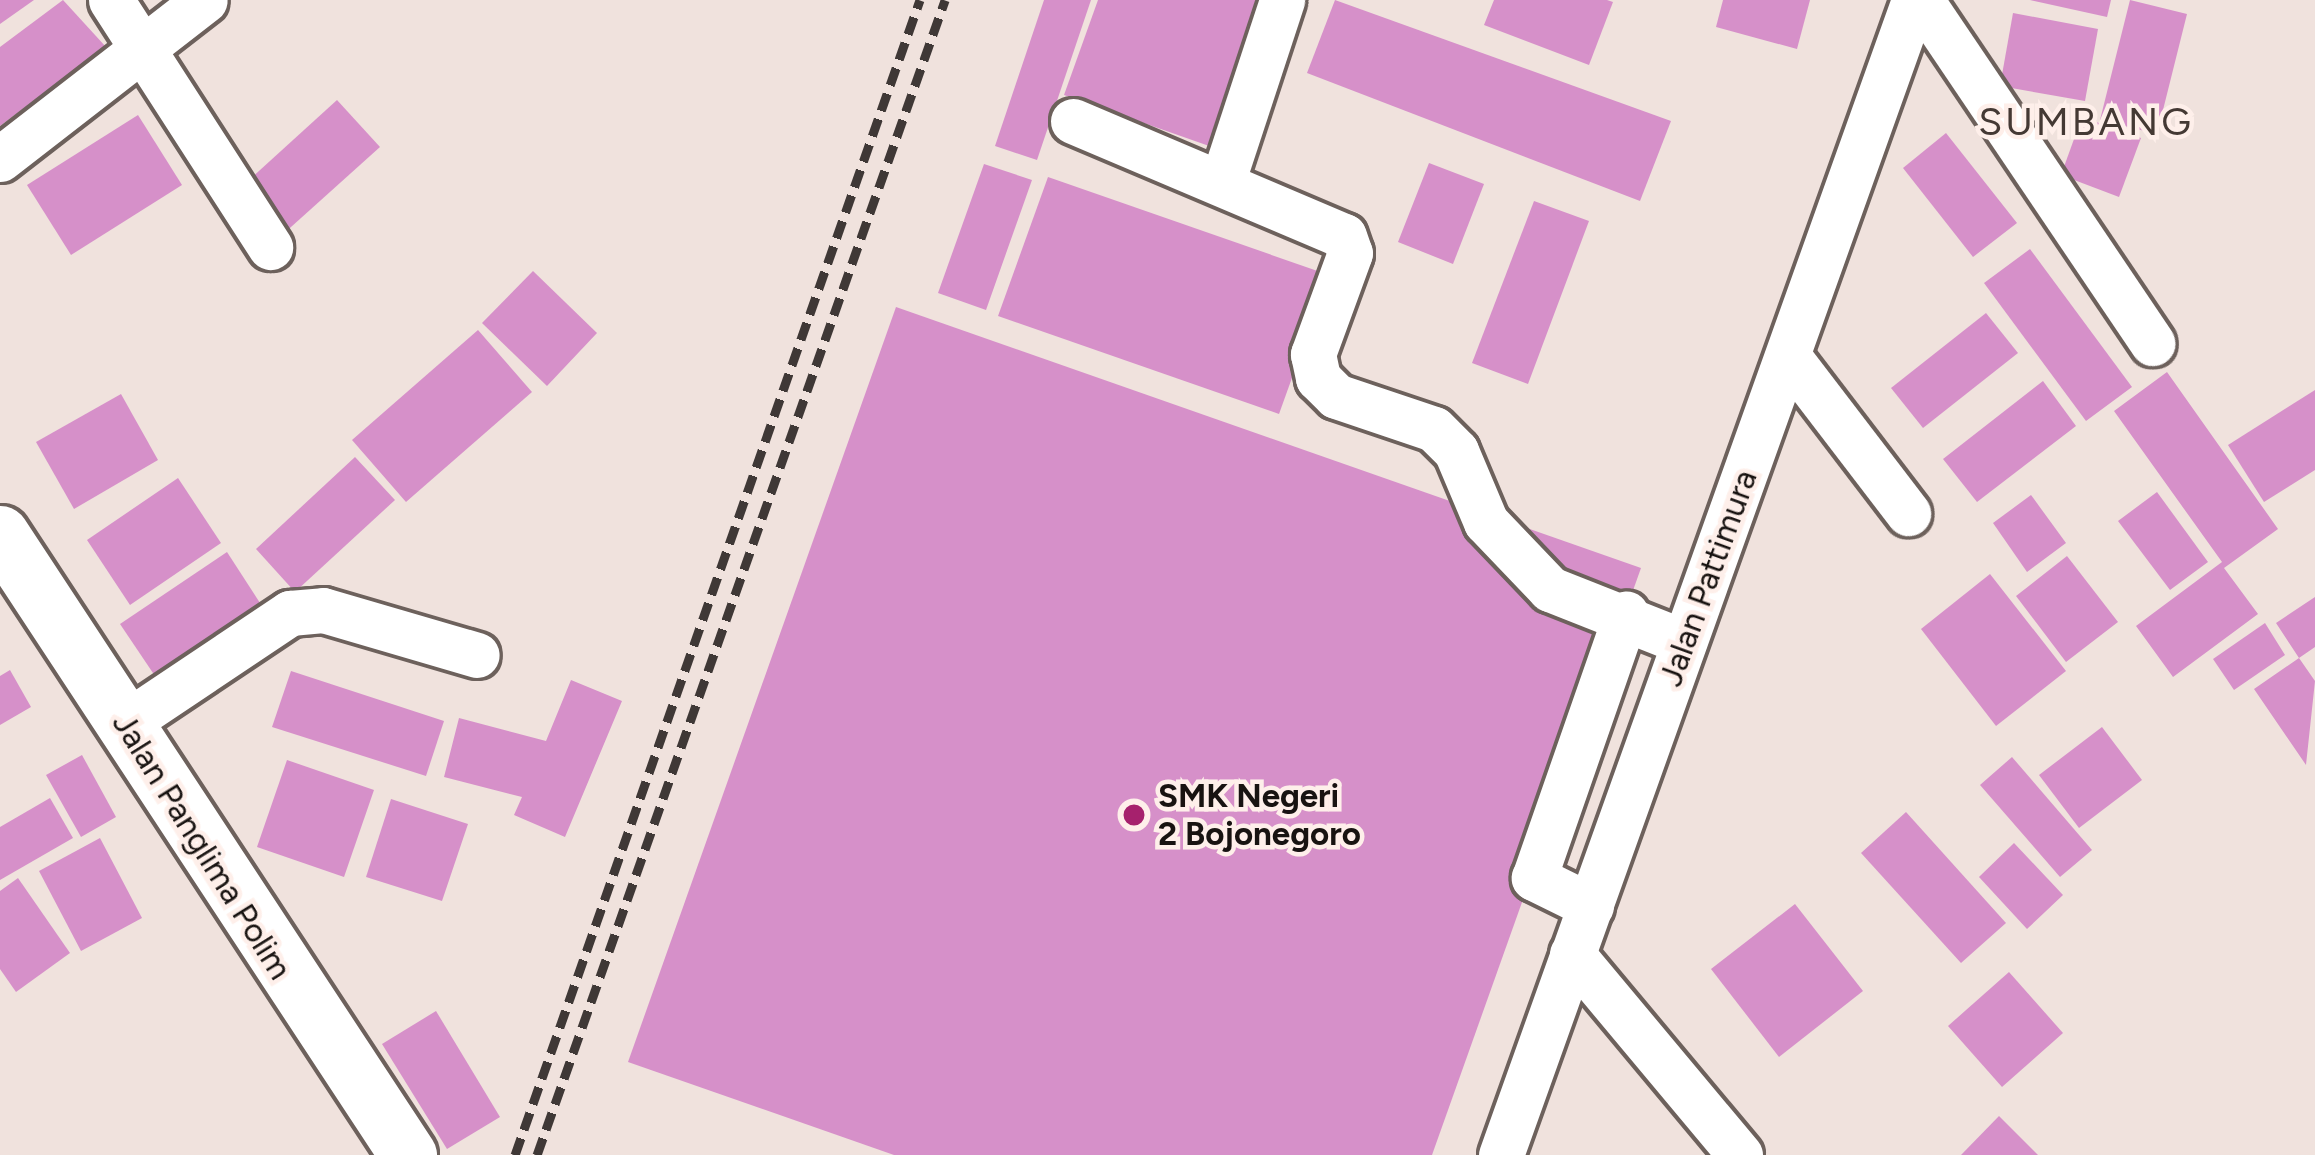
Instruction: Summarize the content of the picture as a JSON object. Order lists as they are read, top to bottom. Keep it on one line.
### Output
{"streets":{"main road":["Jalan Panglima Polim"],"street":["Jalan Pattimura"]},"districts":["SUMBANG"],"places":["SMK Negeri 2 Bojonegoro"]}
